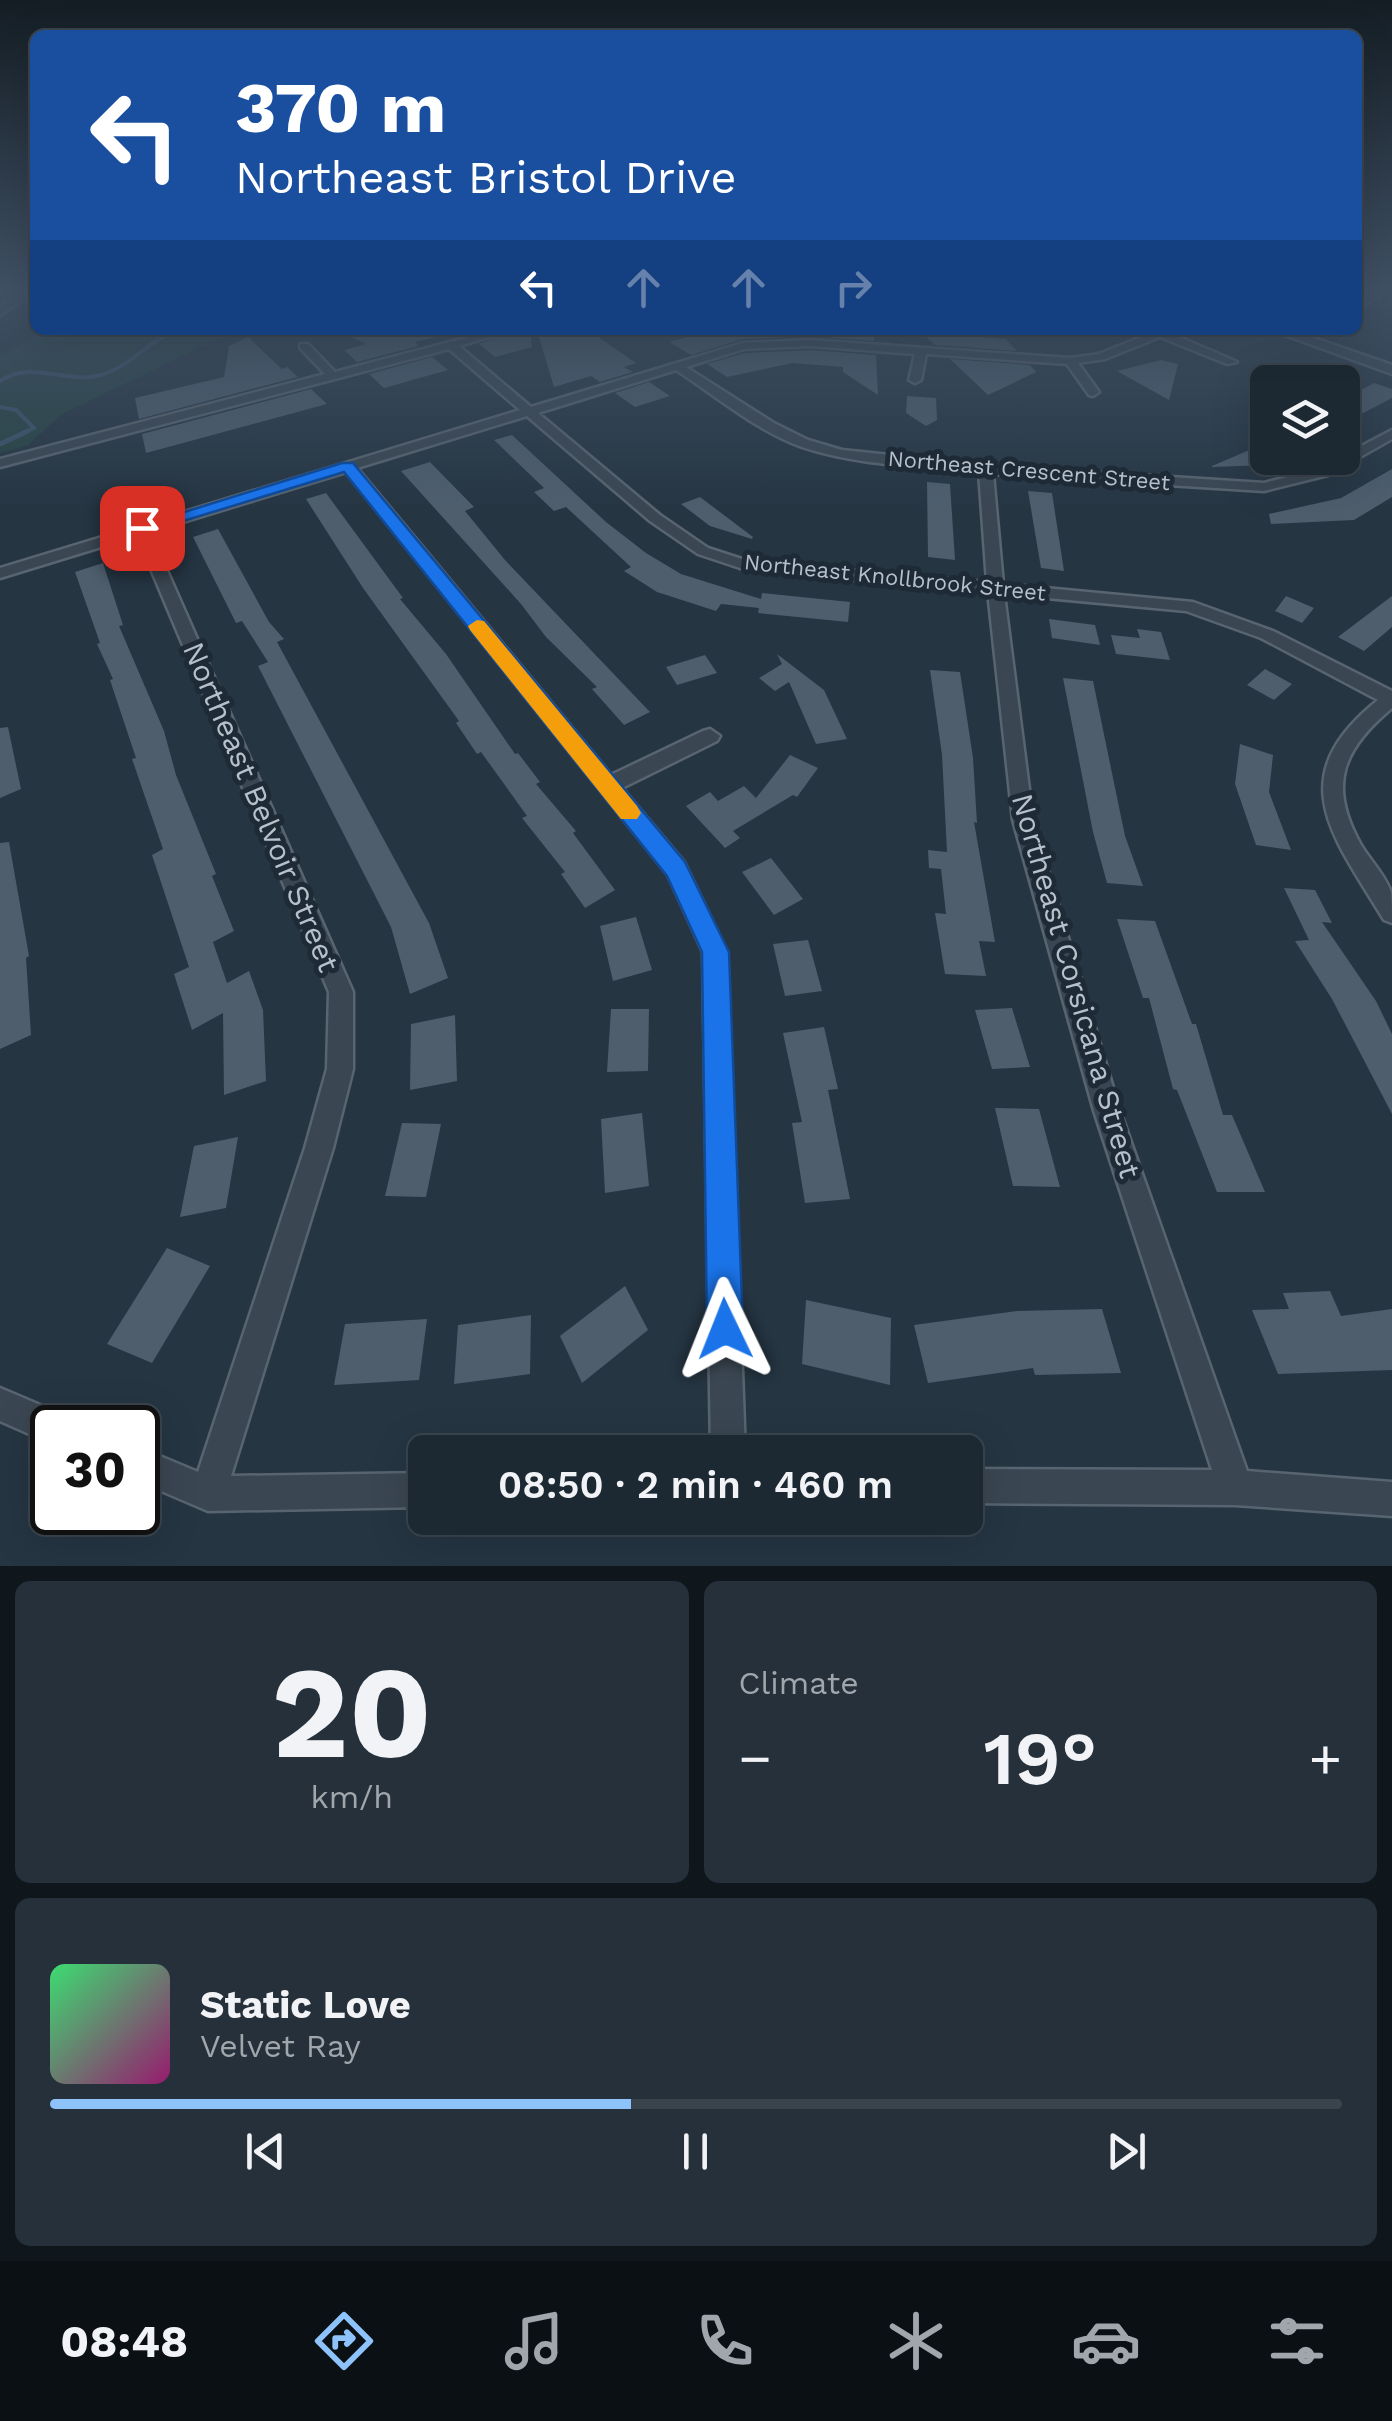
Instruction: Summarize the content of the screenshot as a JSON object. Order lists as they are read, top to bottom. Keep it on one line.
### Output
{"streets":{"street":["Northeast Crescent Street","Northeast Knollbrook Street","Northeast Belvoir Street","Northeast Corsicana Street"]},"crossings":[["Northeast Crescent Street","Northeast Corsicana Street"],["Northeast Knollbrook Street","Northeast Corsicana Street"]],"page":{"turn":["370 m","Northeast Bristol Drive"],"limit":"30","trip":"08:50 · 2 min · 460 m","tile":[["20","km/h"],"Climate"],"heat":["−","19°","+"],"song":["Static Love","Velvet Ray"],"tabs":"08:48"}}
